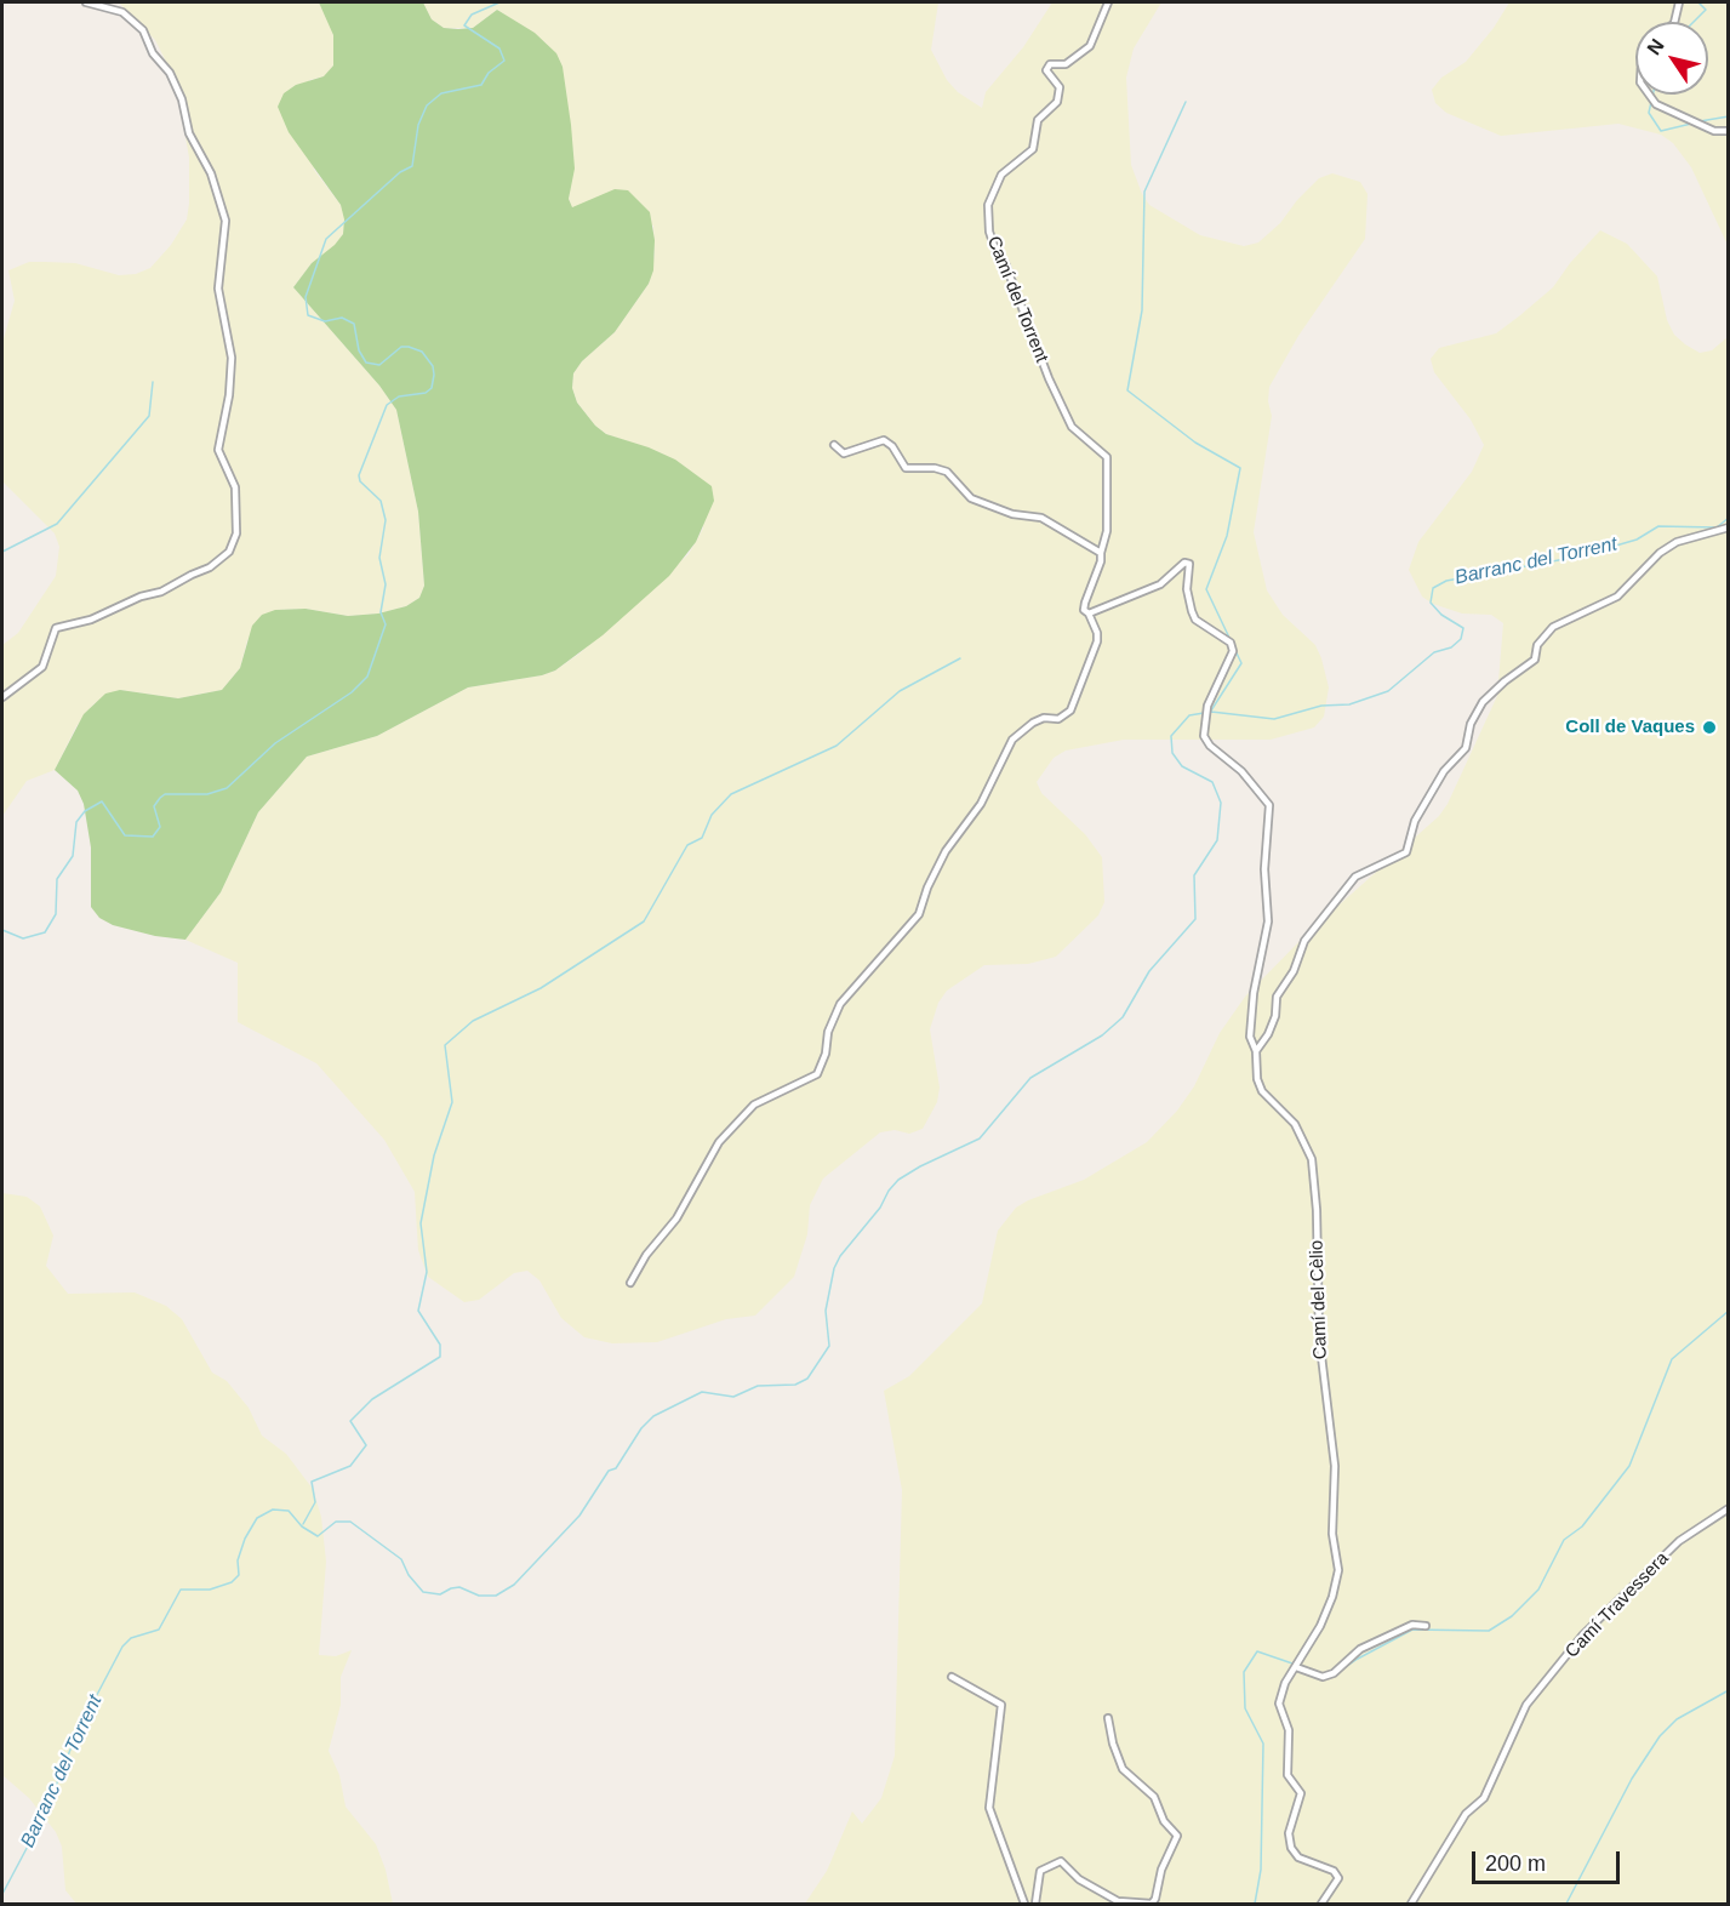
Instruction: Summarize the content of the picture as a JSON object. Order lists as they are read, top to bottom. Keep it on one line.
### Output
{"streets":{"street":["Camí del Torrent","Camí del Cèlio","Camí Travessera"]},"water":["Barranc del Torrent"],"places":["Coll de Vaques"],"scale_bar":"200 m","north":"top left"}
